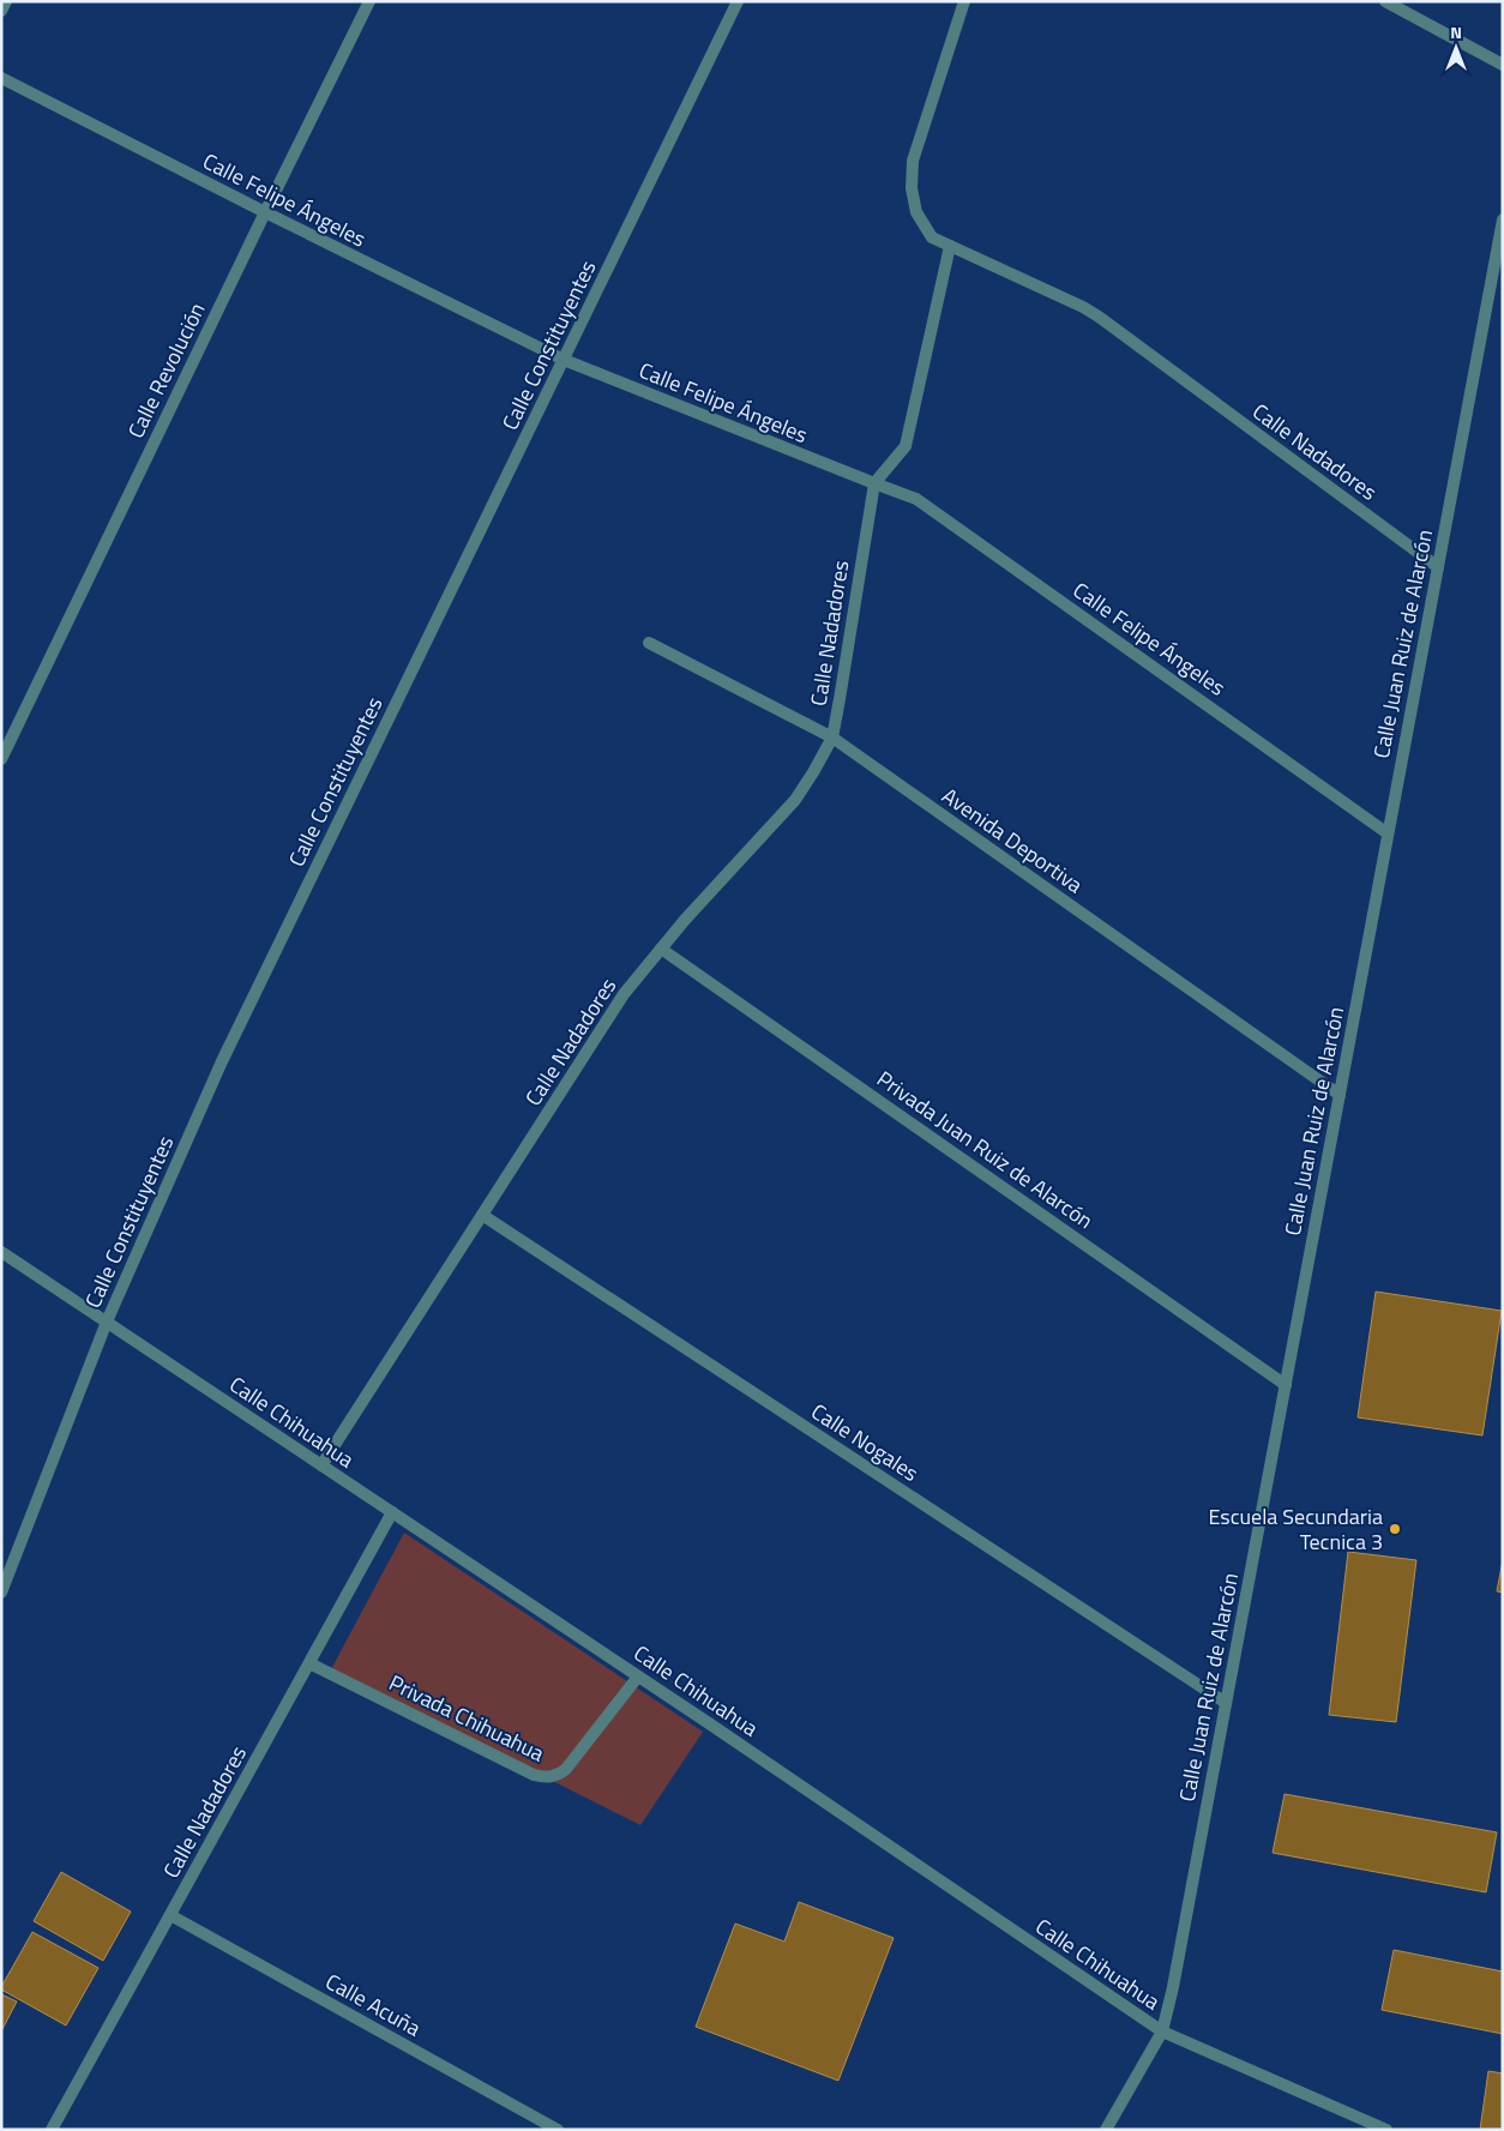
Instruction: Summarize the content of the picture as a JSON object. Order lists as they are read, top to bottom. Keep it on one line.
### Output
{"streets":{"street":["Calle Felipe Ángeles","Calle Constituyentes","Calle Revolución","Calle Nadadores","Calle Juan Ruiz de Alarcón","Avenida Deportiva","Privada Juan Ruiz de Alarcón","Calle Chihuahua","Calle Nogales","Privada Chihuahua","Calle Acuña"]},"crossings":[["Calle Felipe Ángeles","Calle Constituyentes"],["Calle Felipe Ángeles","Calle Revolución"],["Calle Felipe Ángeles","Calle Nadadores"],["Calle Felipe Ángeles","Calle Juan Ruiz de Alarcón"],["Calle Constituyentes","Calle Chihuahua"],["Calle Nadadores","Calle Juan Ruiz de Alarcón"],["Calle Nadadores","Avenida Deportiva"],["Calle Nadadores","Privada Juan Ruiz de Alarcón"],["Calle Nadadores","Calle Chihuahua"],["Calle Nadadores","Calle Nogales"],["Calle Nadadores","Privada Chihuahua"],["Calle Nadadores","Calle Acuña"],["Calle Juan Ruiz de Alarcón","Avenida Deportiva"],["Calle Juan Ruiz de Alarcón","Privada Juan Ruiz de Alarcón"],["Calle Juan Ruiz de Alarcón","Calle Chihuahua"],["Calle Juan Ruiz de Alarcón","Calle Nogales"],["Calle Chihuahua","Privada Chihuahua"]],"places":["Escuela Secundaria Tecnica 3"],"north":"top"}
